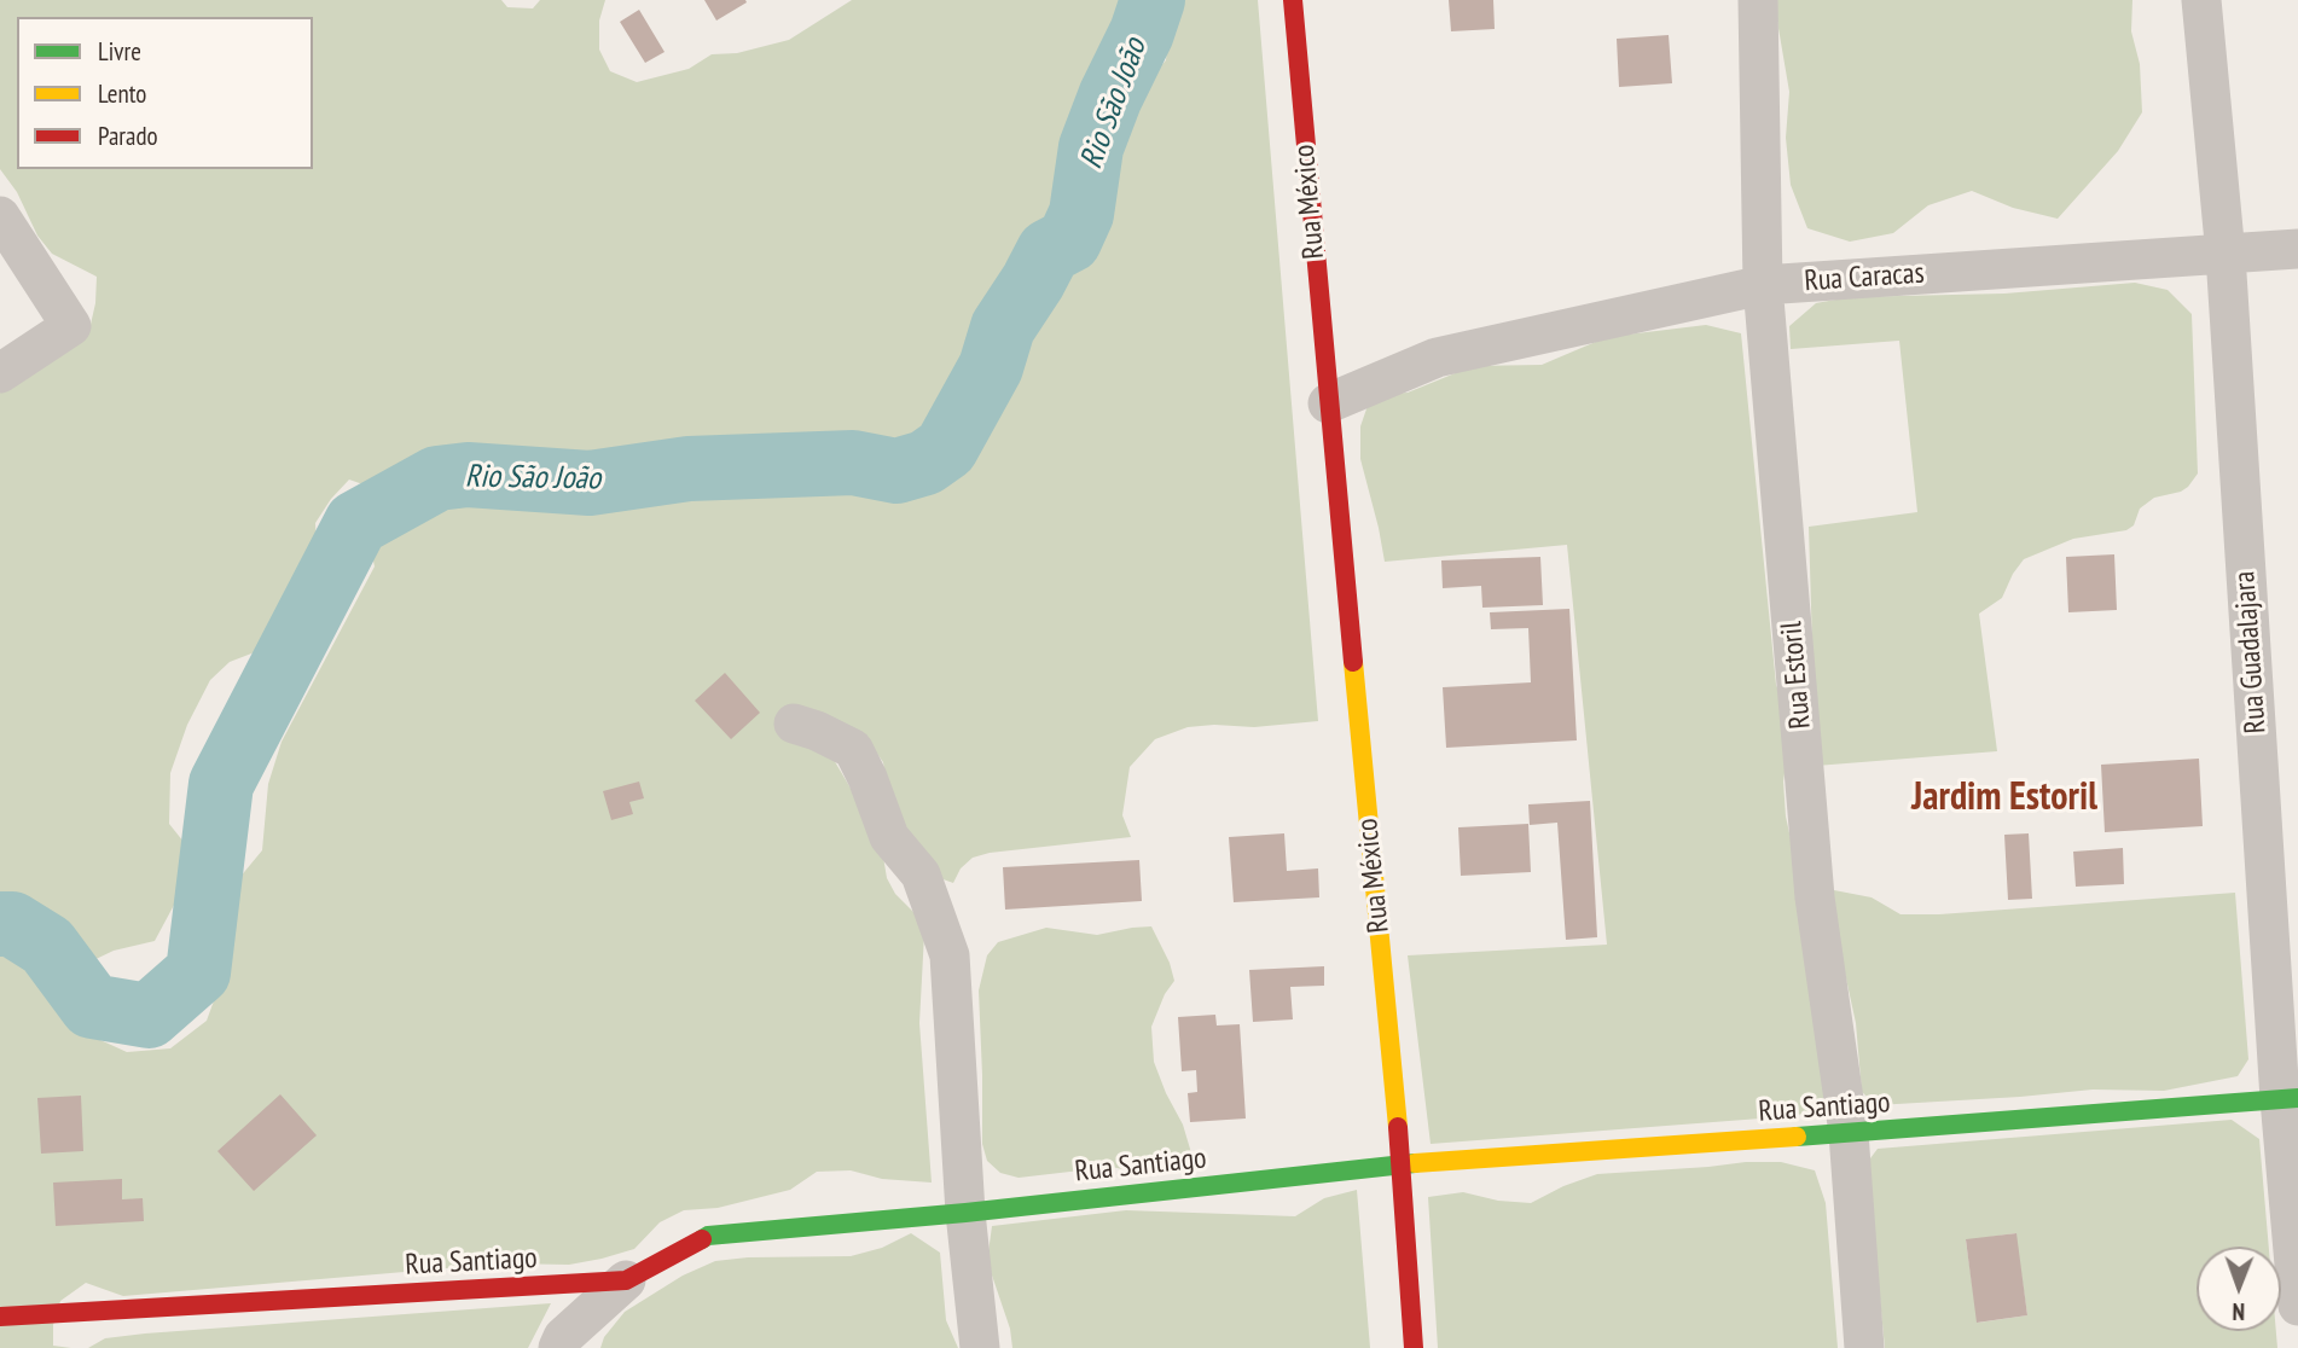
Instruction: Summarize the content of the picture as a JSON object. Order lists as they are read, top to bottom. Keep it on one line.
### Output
{"streets":{"street":["Rua México","Rua Caracas","Rua Guadalajara","Rua Estoril","Rua Santiago"]},"crossings":[["Rua México","Rua Caracas"],["Rua México","Rua Santiago"],["Rua Caracas","Rua Guadalajara"],["Rua Caracas","Rua Estoril"],["Rua Guadalajara","Rua Santiago"],["Rua Estoril","Rua Santiago"]],"districts":["Jardim Estoril"],"water":["Rio São João"],"legend":["Livre","Lento","Parado"],"north":"bottom"}
